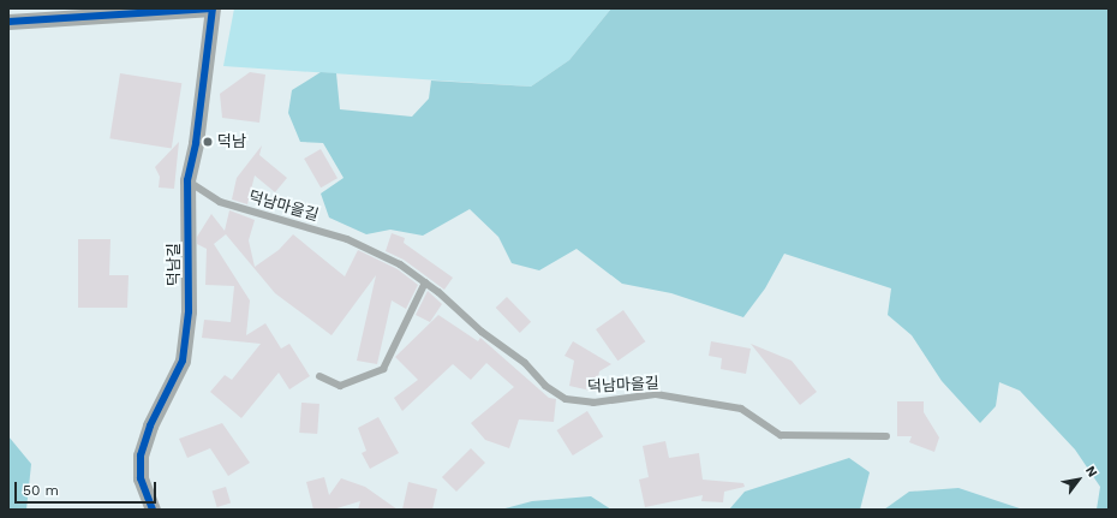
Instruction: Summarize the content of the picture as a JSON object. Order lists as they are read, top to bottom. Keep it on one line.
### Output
{"streets":{"street":["덕남길"],"lane":["덕남마을길"]},"crossings":[["덕남마을길","덕남길"]],"places":["덕남"],"scale_bar":"50 m","north":"top right"}
